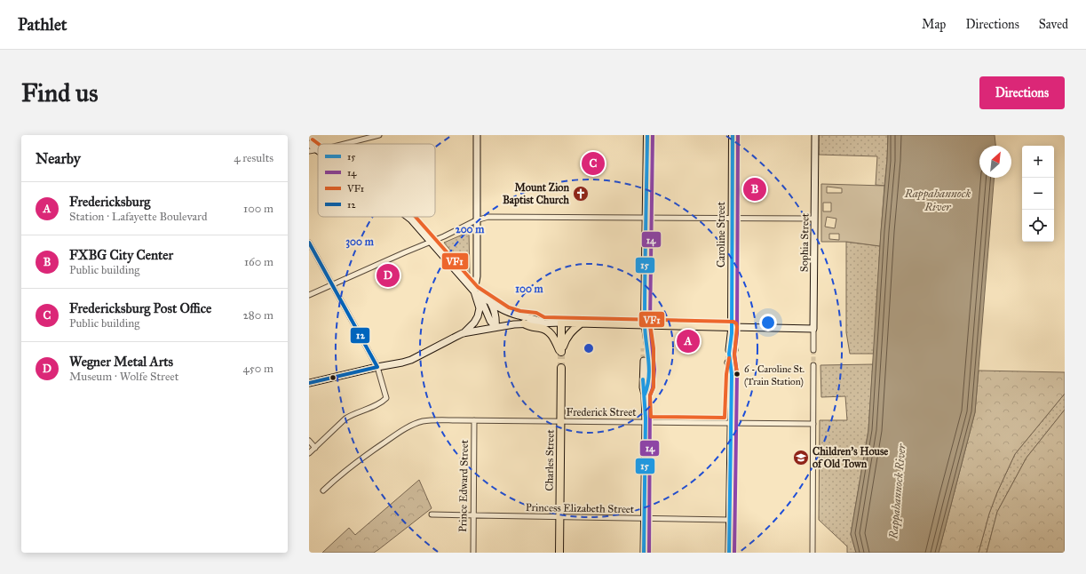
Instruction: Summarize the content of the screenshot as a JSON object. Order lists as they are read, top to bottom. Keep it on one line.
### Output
{"streets":{"main road":["Caroline Street","Charles Street"],"street":["Sophia Street","Frederick Street","Prince Edward Street","Princess Elizabeth Street"]},"crossings":[["Frederick Street","Charles Street"],["Frederick Street","Prince Edward Street"],["Charles Street","Princess Elizabeth Street"],["Prince Edward Street","Princess Elizabeth Street"]],"water":["Rappahannock River"],"places":{"church":["Mount Zion Baptist Church"],"other":["6 - Caroline St. (Train Station)"],"school or university":["Children's House of Old Town"]},"lines":["transit line 15","transit line 14","transit line VF1","transit line 12"],"legend":["15","14","VF1","12"],"north":"top right","page":{"header":"Pathlet","nav":["Map","Directions","Saved"],"buttons":"Directions","title":"Find us","heading":["Nearby","4 results"],"map_buttons":["+","−"],"pins":["C","B","D","A"],"list":[{"mark":"A","name":"Fredericksburg","note":"Station · Lafayette Boulevard","value":"100 m"},{"mark":"B","name":"FXBG City Center","note":"Public building","value":"160 m"},{"mark":"C","name":"Fredericksburg Post Office","note":"Public building","value":"280 m"},{"mark":"D","name":"Wegner Metal Arts","note":"Museum · Wolfe Street","value":"450 m"}]},"rings":["200 m","300 m","100 m"]}
